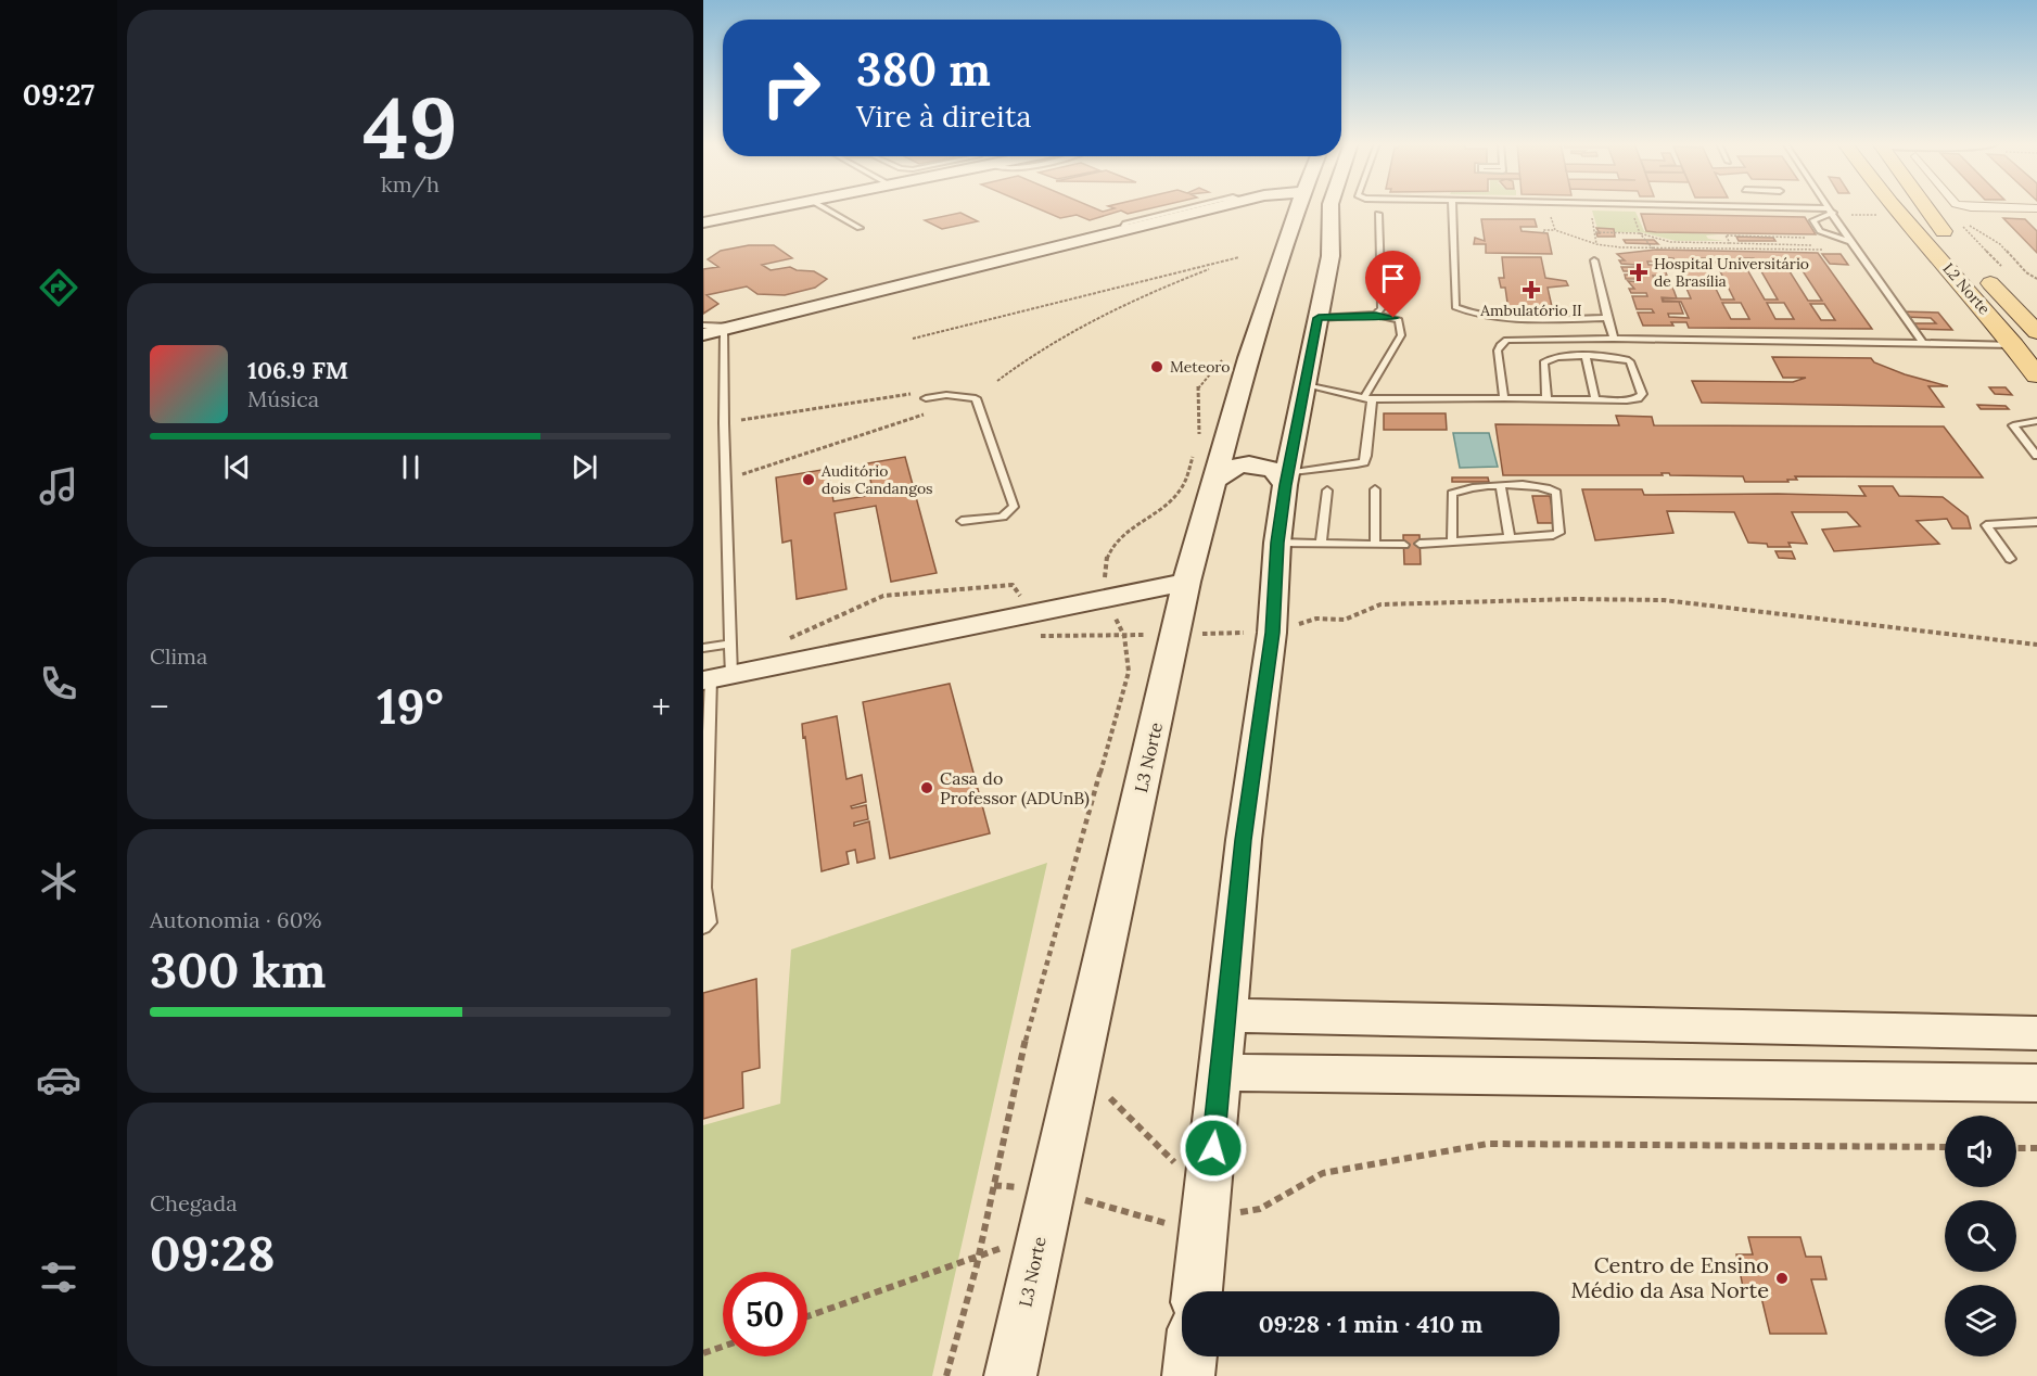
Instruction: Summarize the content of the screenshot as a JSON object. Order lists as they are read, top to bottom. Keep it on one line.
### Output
{"streets":{"main road":["L2 Norte","L3 Norte"]},"places":{"health":["Hospital Universitário de Brasília","Ambulatório II"],"other":["Meteoro","Auditório dois Candangos","Casa do Professor (ADUnB)","Centro de Ensino Médio da Asa Norte"]},"page":{"tabs":"09:27","tile":[["49","km/h"],"Clima",["Autonomia · 60%","300 km"],["Chegada","09:28"]],"turn":["380 m","Vire à direita"],"song":["106.9 FM","Música"],"heat":["−","19°","+"],"limit":"50","trip":"09:28 · 1 min · 410 m"}}
